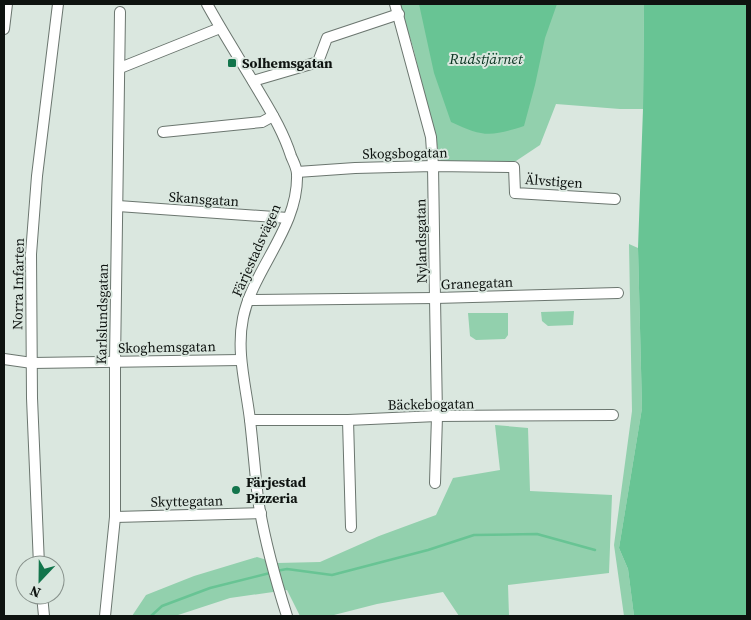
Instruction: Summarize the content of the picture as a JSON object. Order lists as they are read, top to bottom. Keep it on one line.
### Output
{"streets":{"street":["Skogsbogatan","Älvstigen","Skansgatan","Nylandsgatan","Färjestadsvägen","Granegatan","Norra Infarten","Karlslundsgatan","Skoghemsgatan","Bäckebogatan","Skyttegatan"]},"crossings":[["Skogsbogatan","Älvstigen"],["Skogsbogatan","Nylandsgatan"],["Skogsbogatan","Färjestadsvägen"],["Skansgatan","Färjestadsvägen"],["Skansgatan","Karlslundsgatan"],["Nylandsgatan","Granegatan"],["Nylandsgatan","Bäckebogatan"],["Färjestadsvägen","Granegatan"],["Färjestadsvägen","Skoghemsgatan"],["Färjestadsvägen","Bäckebogatan"],["Färjestadsvägen","Skyttegatan"],["Norra Infarten","Skoghemsgatan"],["Karlslundsgatan","Skoghemsgatan"],["Karlslundsgatan","Skyttegatan"]],"water":["Rudstjärnet"],"places":{"transit":["Solhemsgatan"],"other":["Färjestad Pizzeria"]},"north":"bottom"}
